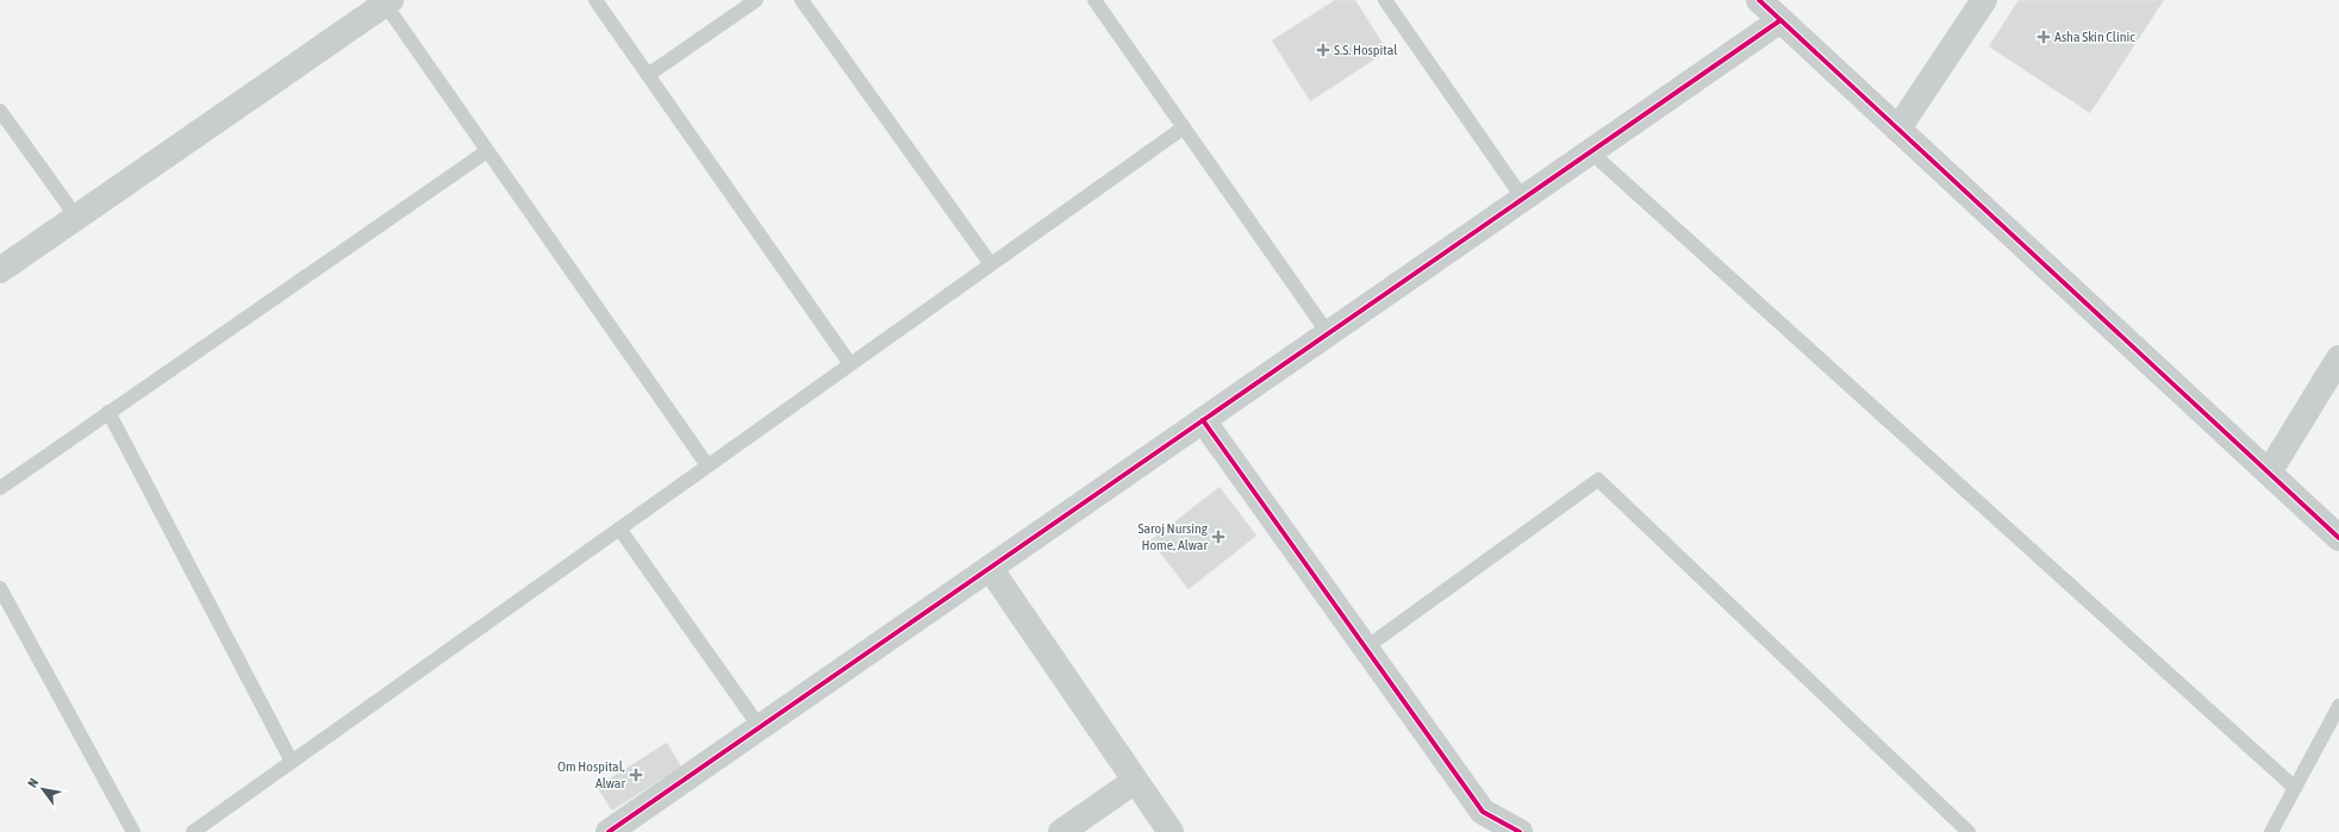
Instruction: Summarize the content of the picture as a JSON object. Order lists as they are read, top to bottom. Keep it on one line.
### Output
{"places":{"health":["Asha Skin Clinic","S.S. Hospital","Saroj Nursing Home, Alwar","Om Hospital, Alwar"]},"north":"top left"}
